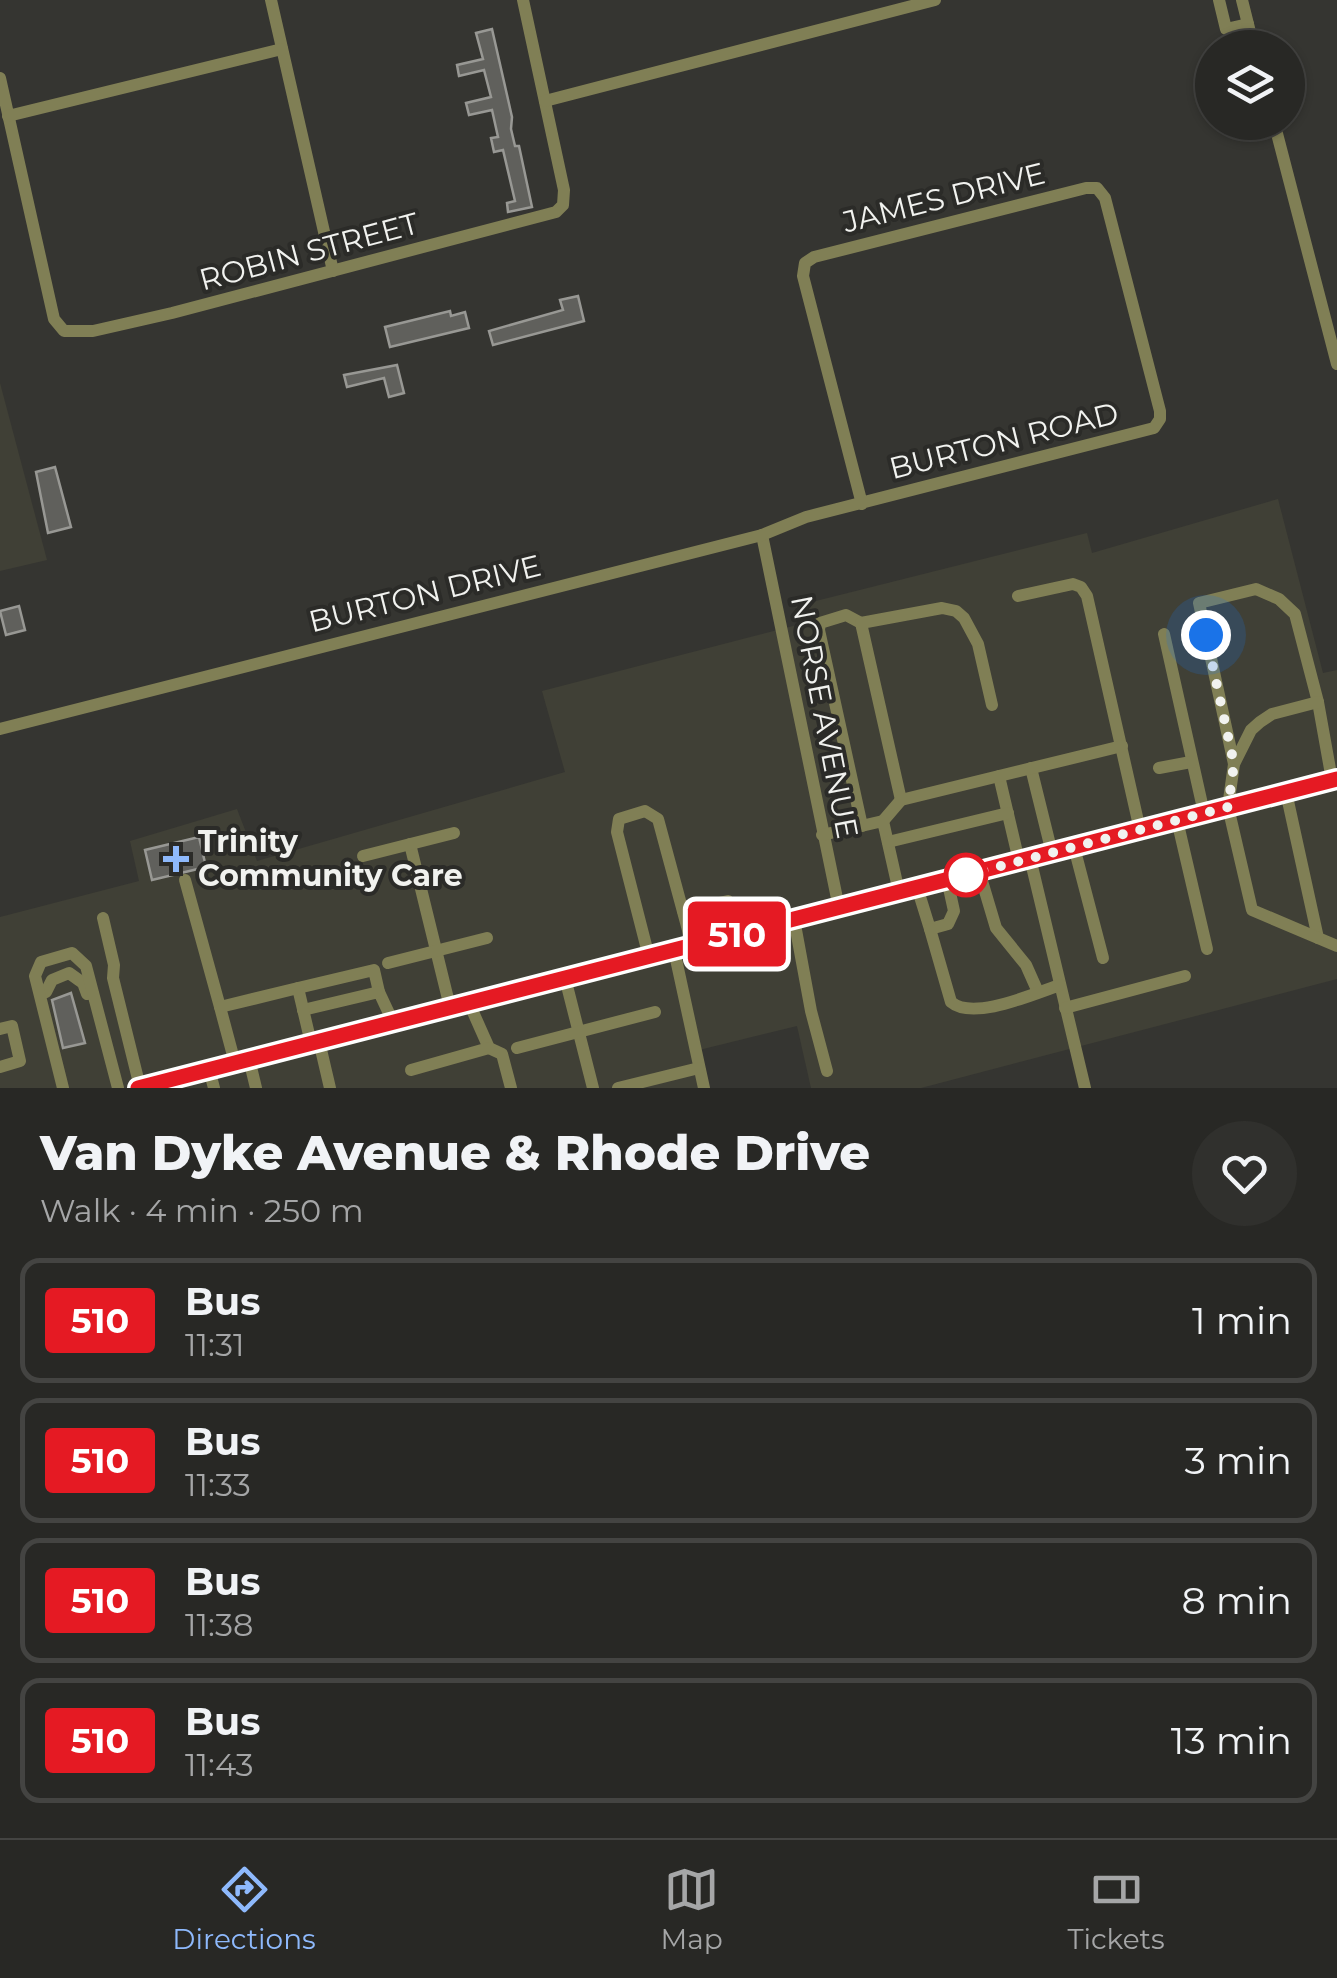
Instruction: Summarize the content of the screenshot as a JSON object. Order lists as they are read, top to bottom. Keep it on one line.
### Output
{"streets":{"street":["JAMES DRIVE","ROBIN STREET","BURTON ROAD","BURTON DRIVE","NORSE AVENUE"]},"crossings":[["JAMES DRIVE","BURTON ROAD"],["JAMES DRIVE","BURTON DRIVE"],["BURTON ROAD","BURTON DRIVE"],["BURTON DRIVE","NORSE AVENUE"]],"places":{"health":["Trinity Community Care"]},"lines":["bus line 510"],"page":{"on_map":"510","heading":["Van Dyke Avenue & Rhode Drive","Walk · 4 min · 250 m"],"list":[{"mark":"510","name":"Bus","note":"11:31","value":"1 min"},{"mark":"510","name":"Bus","note":"11:33","value":"3 min"},{"mark":"510","name":"Bus","note":"11:38","value":"8 min"},{"mark":"510","name":"Bus","note":"11:43","value":"13 min"}],"tabs":["Directions","Map","Tickets"]}}
